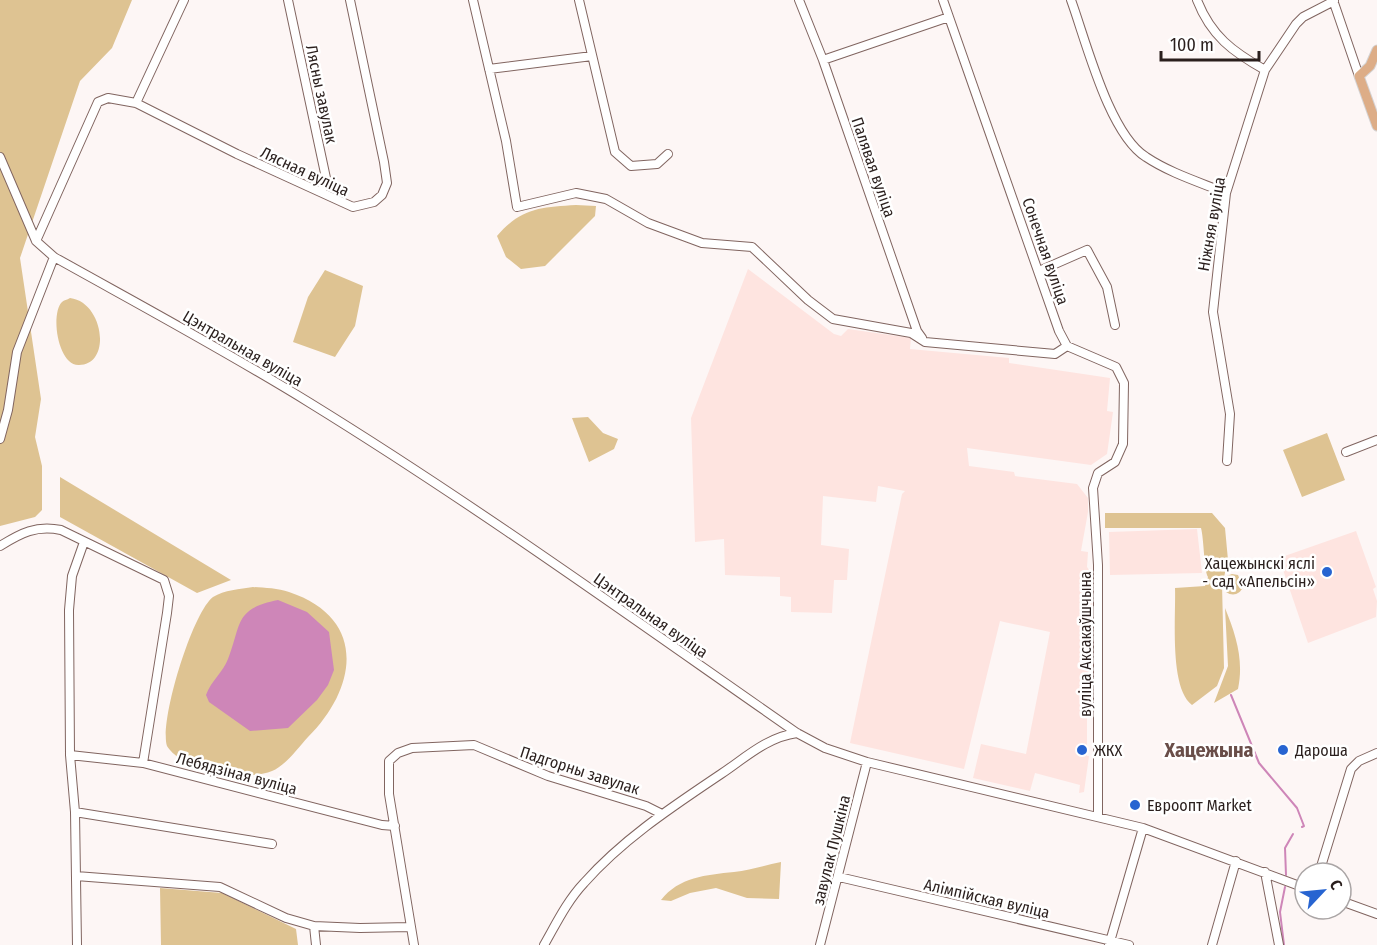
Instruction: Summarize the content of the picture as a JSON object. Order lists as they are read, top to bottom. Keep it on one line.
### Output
{"streets":{"street":["Лясны завулак","Палявая вуліца","Лясная вуліца","Ніжняя вуліца","Сонечная вуліца","Цэнтральная вуліца","вуліца Аксакаўшчына","Падгорны завулак","Лебядзіная вуліца","завулак Пушкіна","Алімпійская вуліца"]},"crossings":[["Лясны завулак","Лясная вуліца"],["Лясная вуліца","Цэнтральная вуліца"],["Сонечная вуліца","вуліца Аксакаўшчына"],["Цэнтральная вуліца","вуліца Аксакаўшчына"],["Цэнтральная вуліца","завулак Пушкіна"],["Падгорны завулак","Лебядзіная вуліца"],["завулак Пушкіна","Алімпійская вуліца"]],"districts":["Хацежына"],"places":["Хацежынскі яслі - сад «Апельсін»","ЖКХ","Дароша","Евроопт Market"],"scale_bar":"100 m","north":"top right"}
